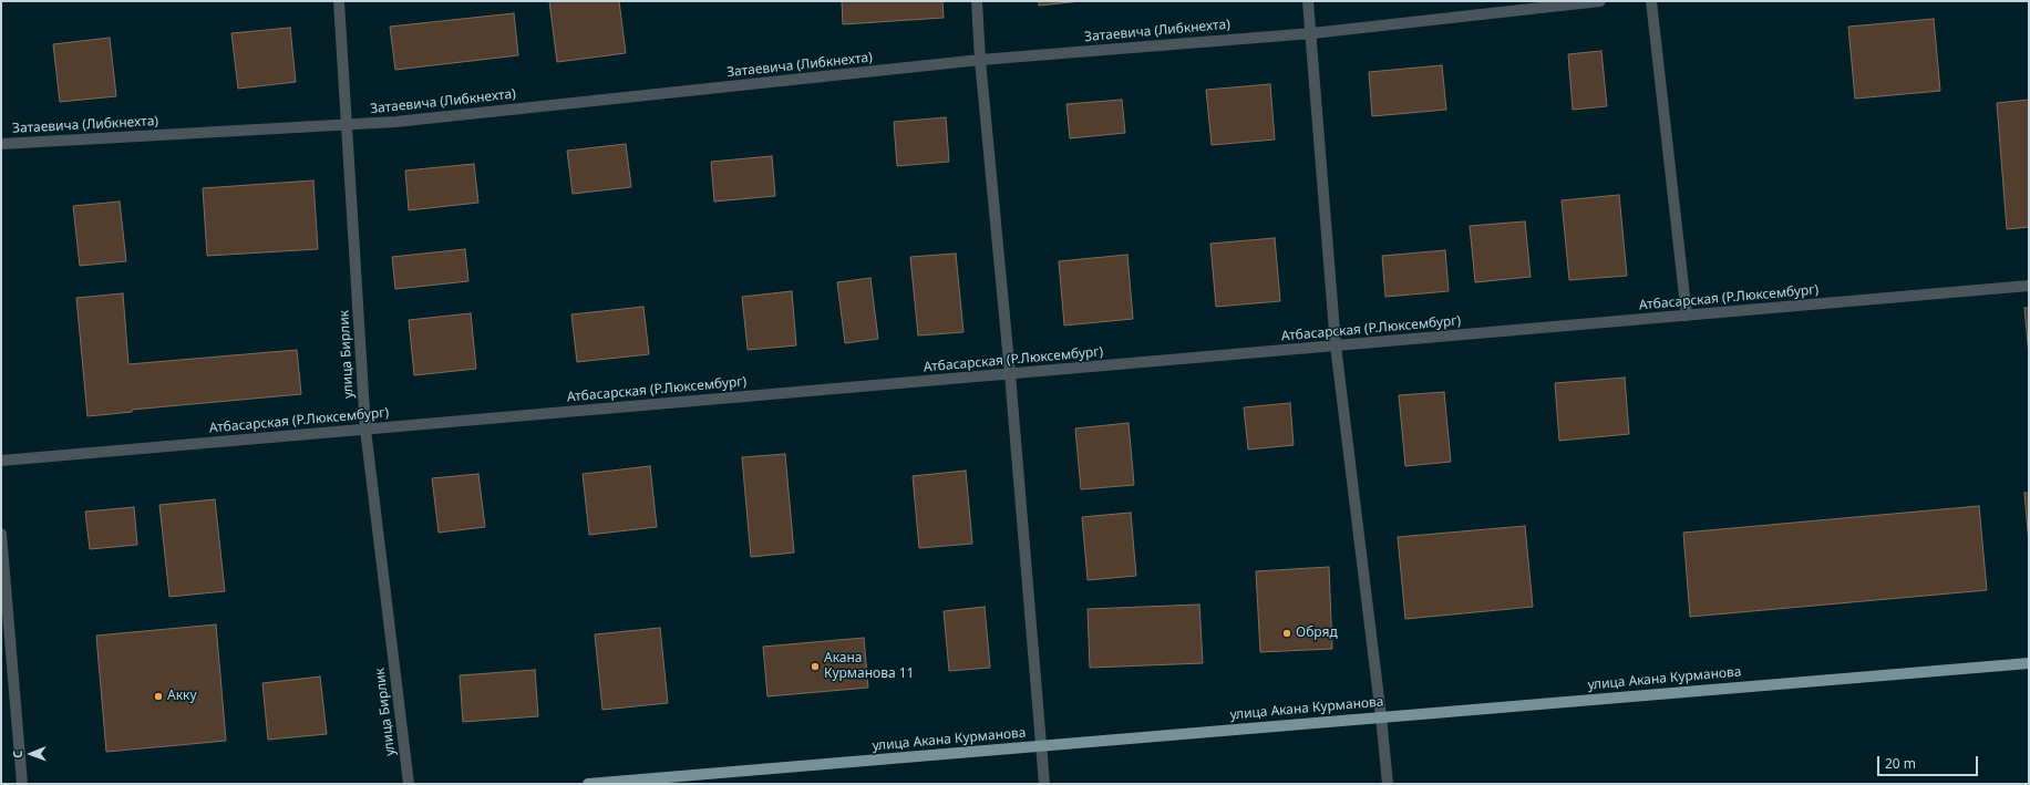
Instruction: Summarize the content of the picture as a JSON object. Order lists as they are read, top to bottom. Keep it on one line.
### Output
{"streets":{"main road":["улица Акана Курманова"],"street":["Затаевича (Либкнехта)","Атбасарская (Р.Люксембург)","улица Бирлик"]},"crossings":[["Затаевича (Либкнехта)","улица Бирлик"],["Атбасарская (Р.Люксембург)","улица Бирлик"]],"places":["Обряд","Акана Курманова 11","Акку"],"scale_bar":"20 m","north":"left"}
